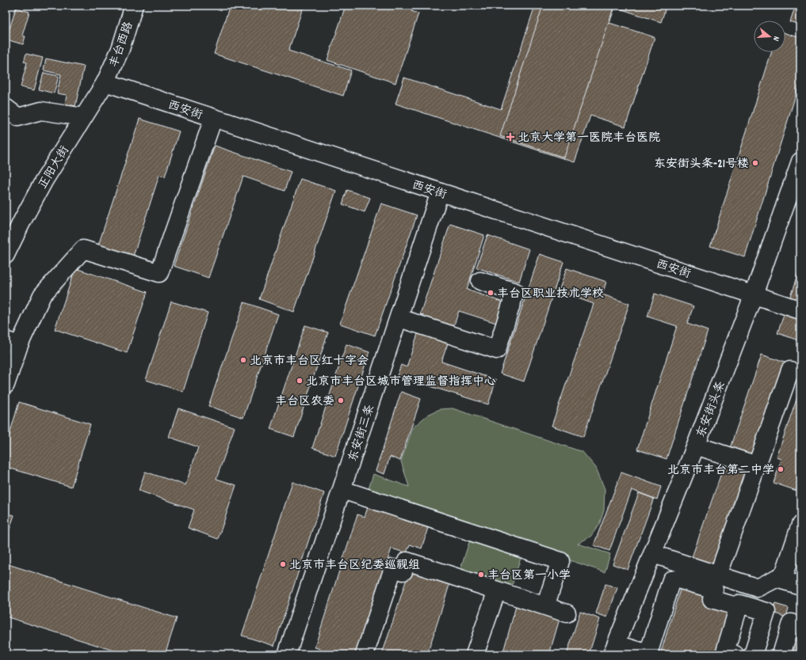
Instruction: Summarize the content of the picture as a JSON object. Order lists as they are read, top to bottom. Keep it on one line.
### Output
{"streets":{"street":["丰台西路","西安街","正阳大街","东安街头条","东安街三条"]},"crossings":[["丰台西路","西安街"],["丰台西路","正阳大街"],["西安街","正阳大街"],["西安街","东安街头条"],["西安街","东安街三条"]],"places":{"health":["北京大学第一医院丰台医院"],"other":["东安街头条-21号楼","丰台区职业技术学校","北京市丰台区红十字会","北京市丰台区城市管理监督指挥中心","丰台区农委","北京市丰台第二中学","北京市丰台区纪委巡视组","丰台区第一小学"]},"north":"right"}
